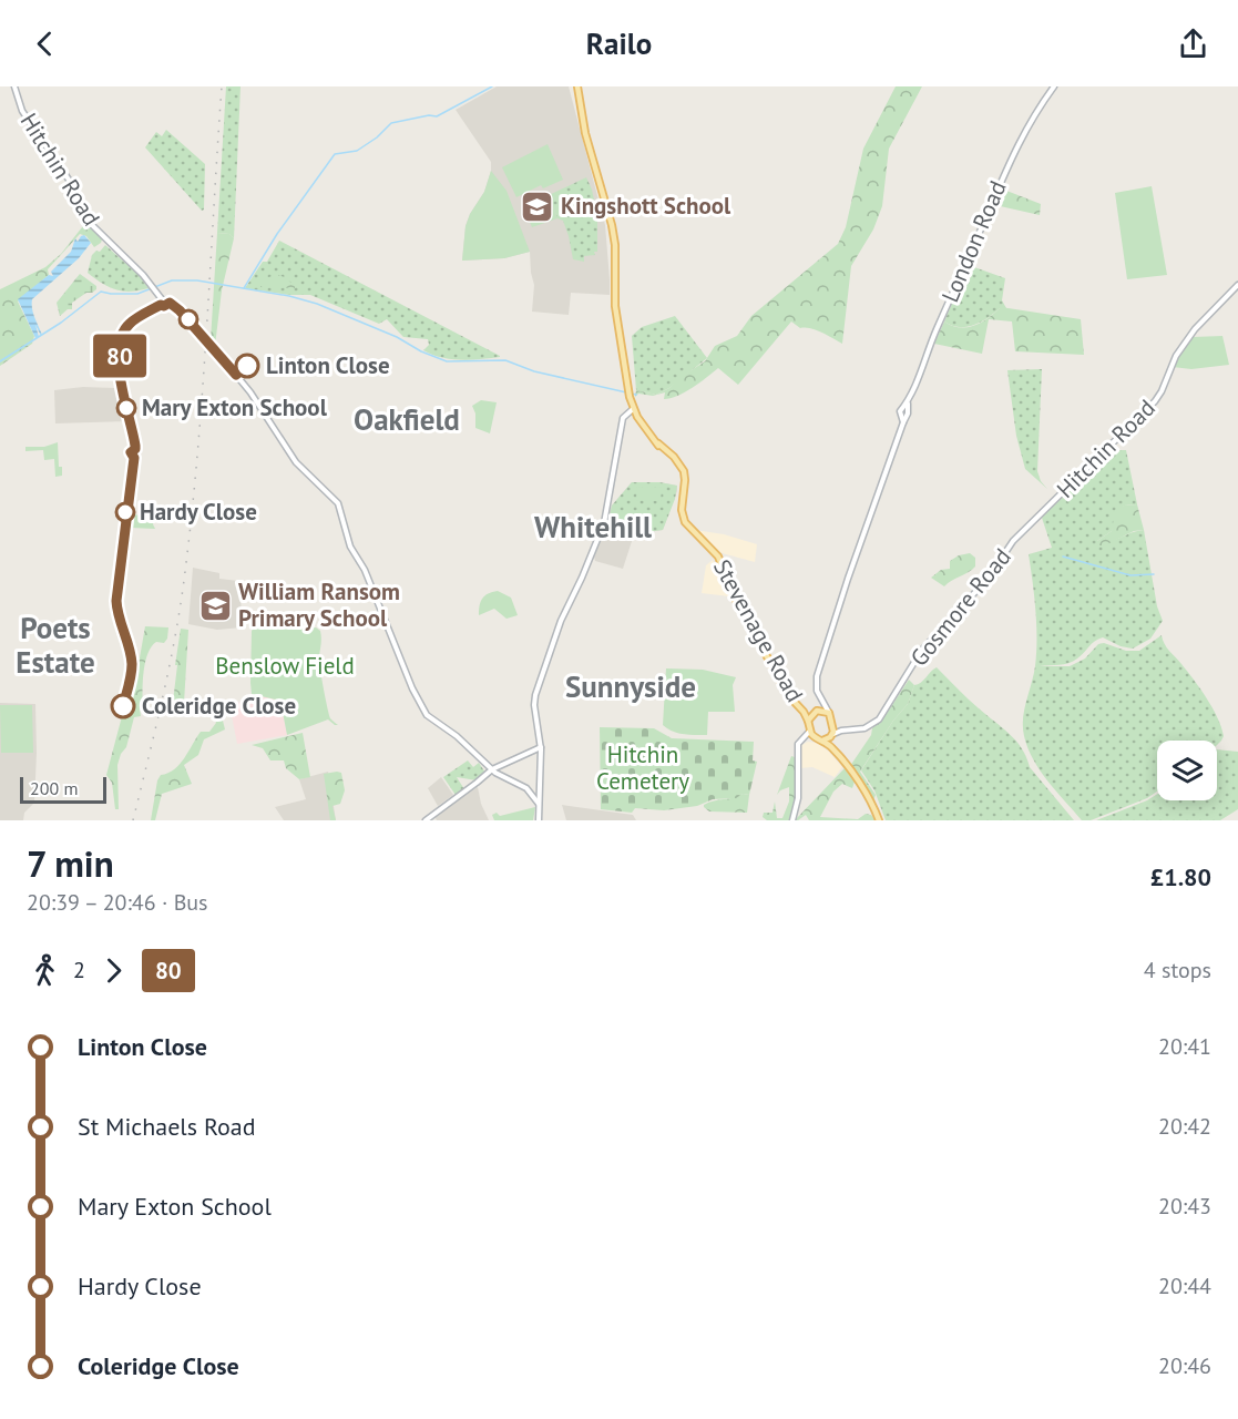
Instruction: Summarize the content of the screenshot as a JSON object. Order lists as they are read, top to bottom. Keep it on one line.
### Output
{"streets":{"main road":["Stevenage Road"],"street":["Hitchin Road","London Road","Gosmore Road"]},"crossings":[["Hitchin Road","Gosmore Road"],["London Road","Gosmore Road"],["London Road","Stevenage Road"],["Gosmore Road","Stevenage Road"]],"districts":["Oakfield","Whitehill","Poets Estate","Sunnyside"],"parks":["Benslow Field","Hitchin Cemetery"],"places":{"school or university":["Kingshott School","William Ransom Primary School"],"other":["Linton Close","Mary Exton School","Hardy Close","Coleridge Close"]},"lines":["bus line 80"],"scale_bar":"200 m","page":{"header":"Railo","on_map":"80","scale":"200 m","heading":["7 min","20:39 – 20:46 · Bus","£1.80"],"legs":["2","80","4 stops"],"list":[{"name":"Linton Close","value":"20:41"},{"name":"St Michaels Road","value":"20:42"},{"name":"Mary Exton School","value":"20:43"},{"name":"Hardy Close","value":"20:44"},{"name":"Coleridge Close","value":"20:46"}]}}
